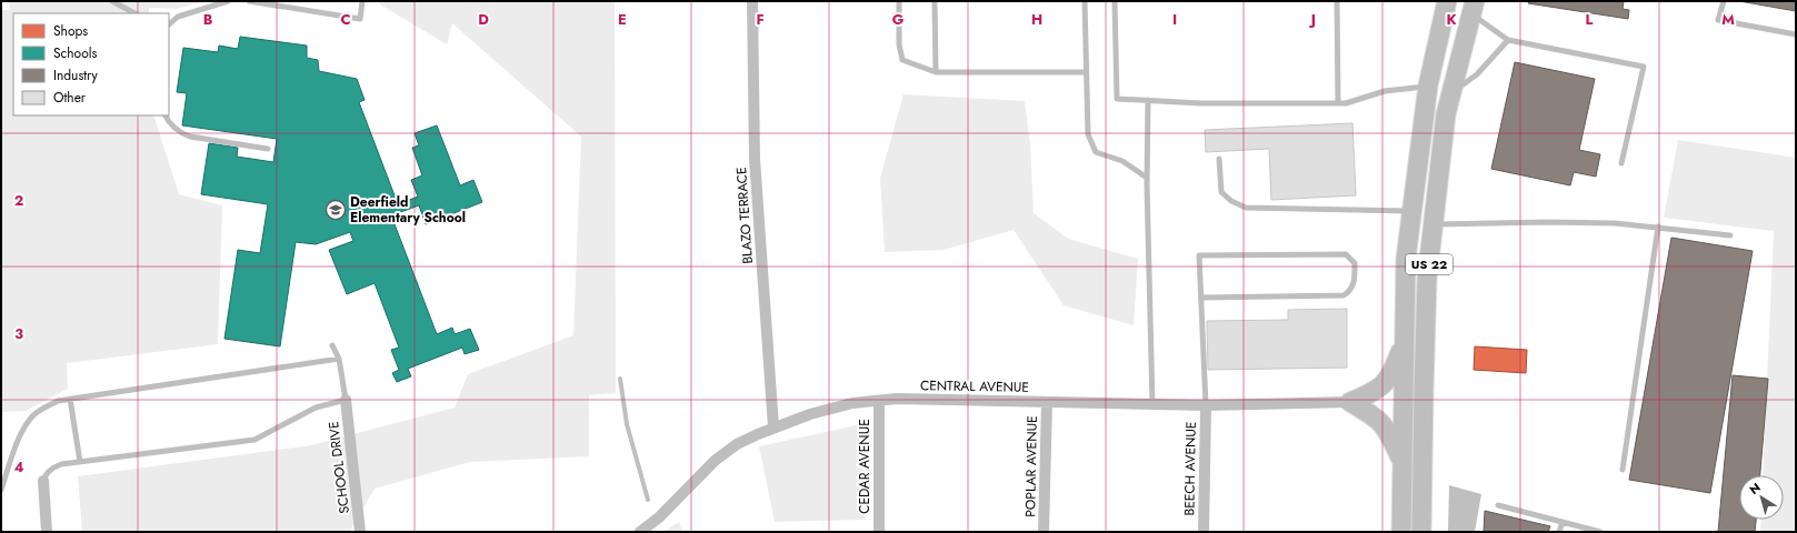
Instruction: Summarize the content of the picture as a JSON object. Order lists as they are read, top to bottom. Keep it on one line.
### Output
{"streets":{"highway":["US 22"],"street":["BLAZO TERRACE","CENTRAL AVENUE","CEDAR AVENUE","POPLAR AVENUE","SCHOOL DRIVE","BEECH AVENUE"]},"crossings":[["BLAZO TERRACE","CENTRAL AVENUE"],["CENTRAL AVENUE","CEDAR AVENUE"],["CENTRAL AVENUE","POPLAR AVENUE"],["CENTRAL AVENUE","BEECH AVENUE"]],"places":{"school or university":["Deerfield Elementary School"]},"legend":["Shops","Schools","Industry","Other"],"north":"top left","grid":{"columns":["B","C","D","E","F","G","H","I","J","K","L","M"],"rows":["2","3","4"]}}
